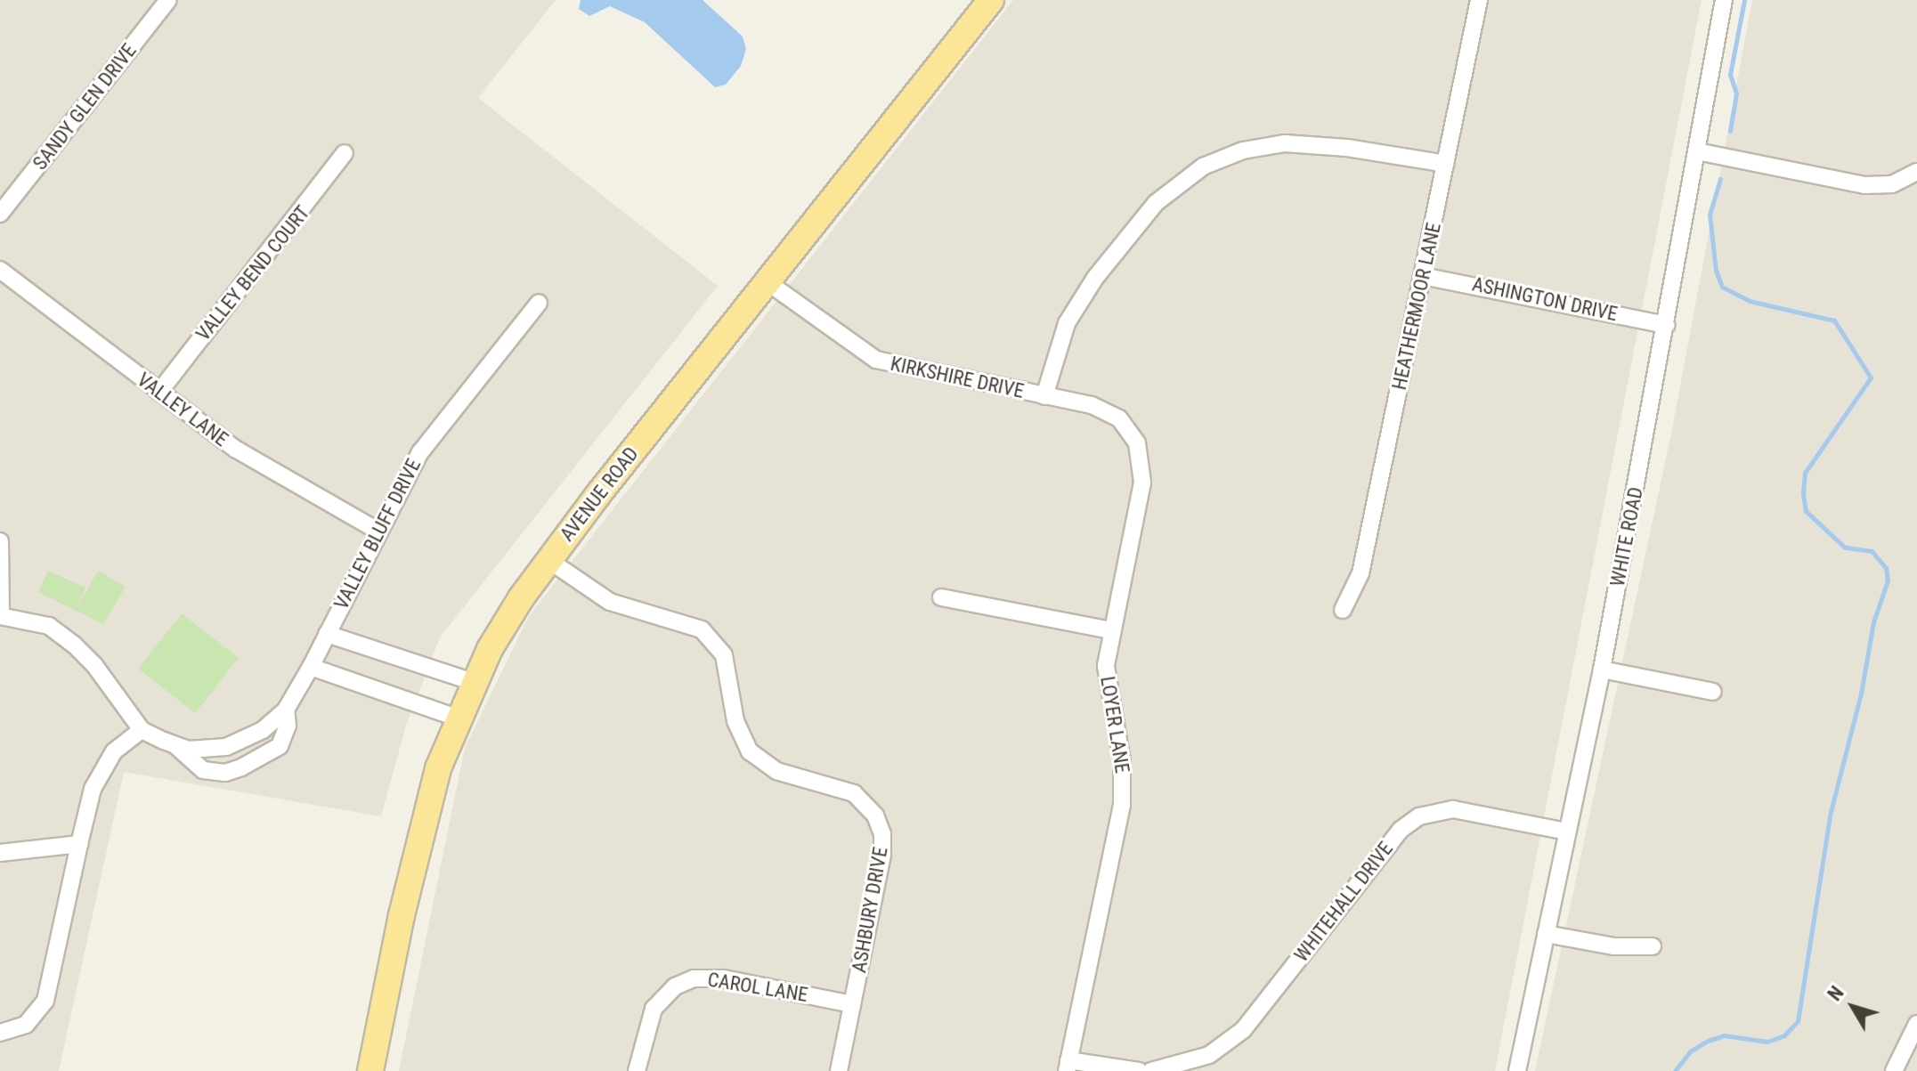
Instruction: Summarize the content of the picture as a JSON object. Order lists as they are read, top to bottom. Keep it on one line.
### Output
{"streets":{"main road":["AVENUE ROAD"],"street":["SANDY GLEN DRIVE","VALLEY BEND COURT","ASHINGTON DRIVE","HEATHERMOOR LANE","KIRKSHIRE DRIVE","VALLEY LANE","VALLEY BLUFF DRIVE","WHITE ROAD","LOYER LANE","WHITEHALL DRIVE","ASHBURY DRIVE","CAROL LANE"]},"crossings":[["VALLEY BEND COURT","VALLEY LANE"],["ASHINGTON DRIVE","HEATHERMOOR LANE"],["ASHINGTON DRIVE","WHITE ROAD"],["KIRKSHIRE DRIVE","AVENUE ROAD"],["KIRKSHIRE DRIVE","LOYER LANE"],["VALLEY LANE","VALLEY BLUFF DRIVE"],["AVENUE ROAD","ASHBURY DRIVE"],["WHITE ROAD","WHITEHALL DRIVE"],["ASHBURY DRIVE","CAROL LANE"]],"north":"top left"}
